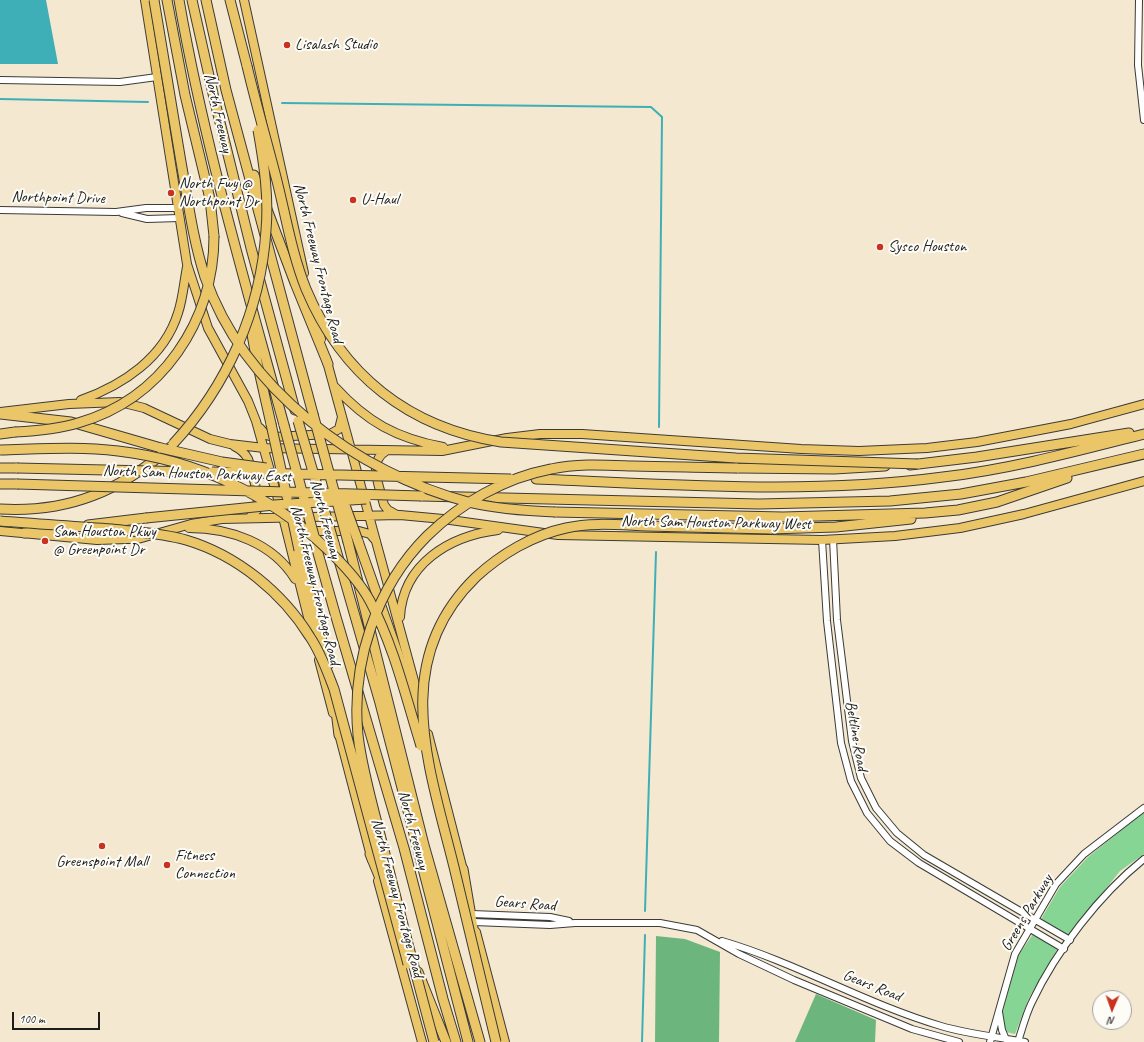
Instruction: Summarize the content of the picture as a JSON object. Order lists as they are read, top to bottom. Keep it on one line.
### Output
{"streets":{"highway":["North Freeway","North Sam Houston Parkway East","North Sam Houston Parkway West"],"main road":["North Freeway Frontage Road"],"street":["Northpoint Drive","Beltline Road","Gears Road","Greens Parkway"]},"crossings":[["Northpoint Drive","North Freeway Frontage Road"],["North Freeway Frontage Road","North Sam Houston Parkway East"],["North Freeway Frontage Road","North Sam Houston Parkway West"],["North Freeway Frontage Road","Gears Road"],["North Sam Houston Parkway East","North Sam Houston Parkway West"],["North Sam Houston Parkway West","Beltline Road"],["Beltline Road","Greens Parkway"],["Gears Road","Greens Parkway"]],"places":["Lisalash Studio","North Fwy @ Northpoint Dr","U-Haul","Sysco Houston","Sam Houston Pkwy @ Greenpoint Dr","Greenspoint Mall","Fitness Connection"],"scale_bar":"100 m","north":"bottom"}
